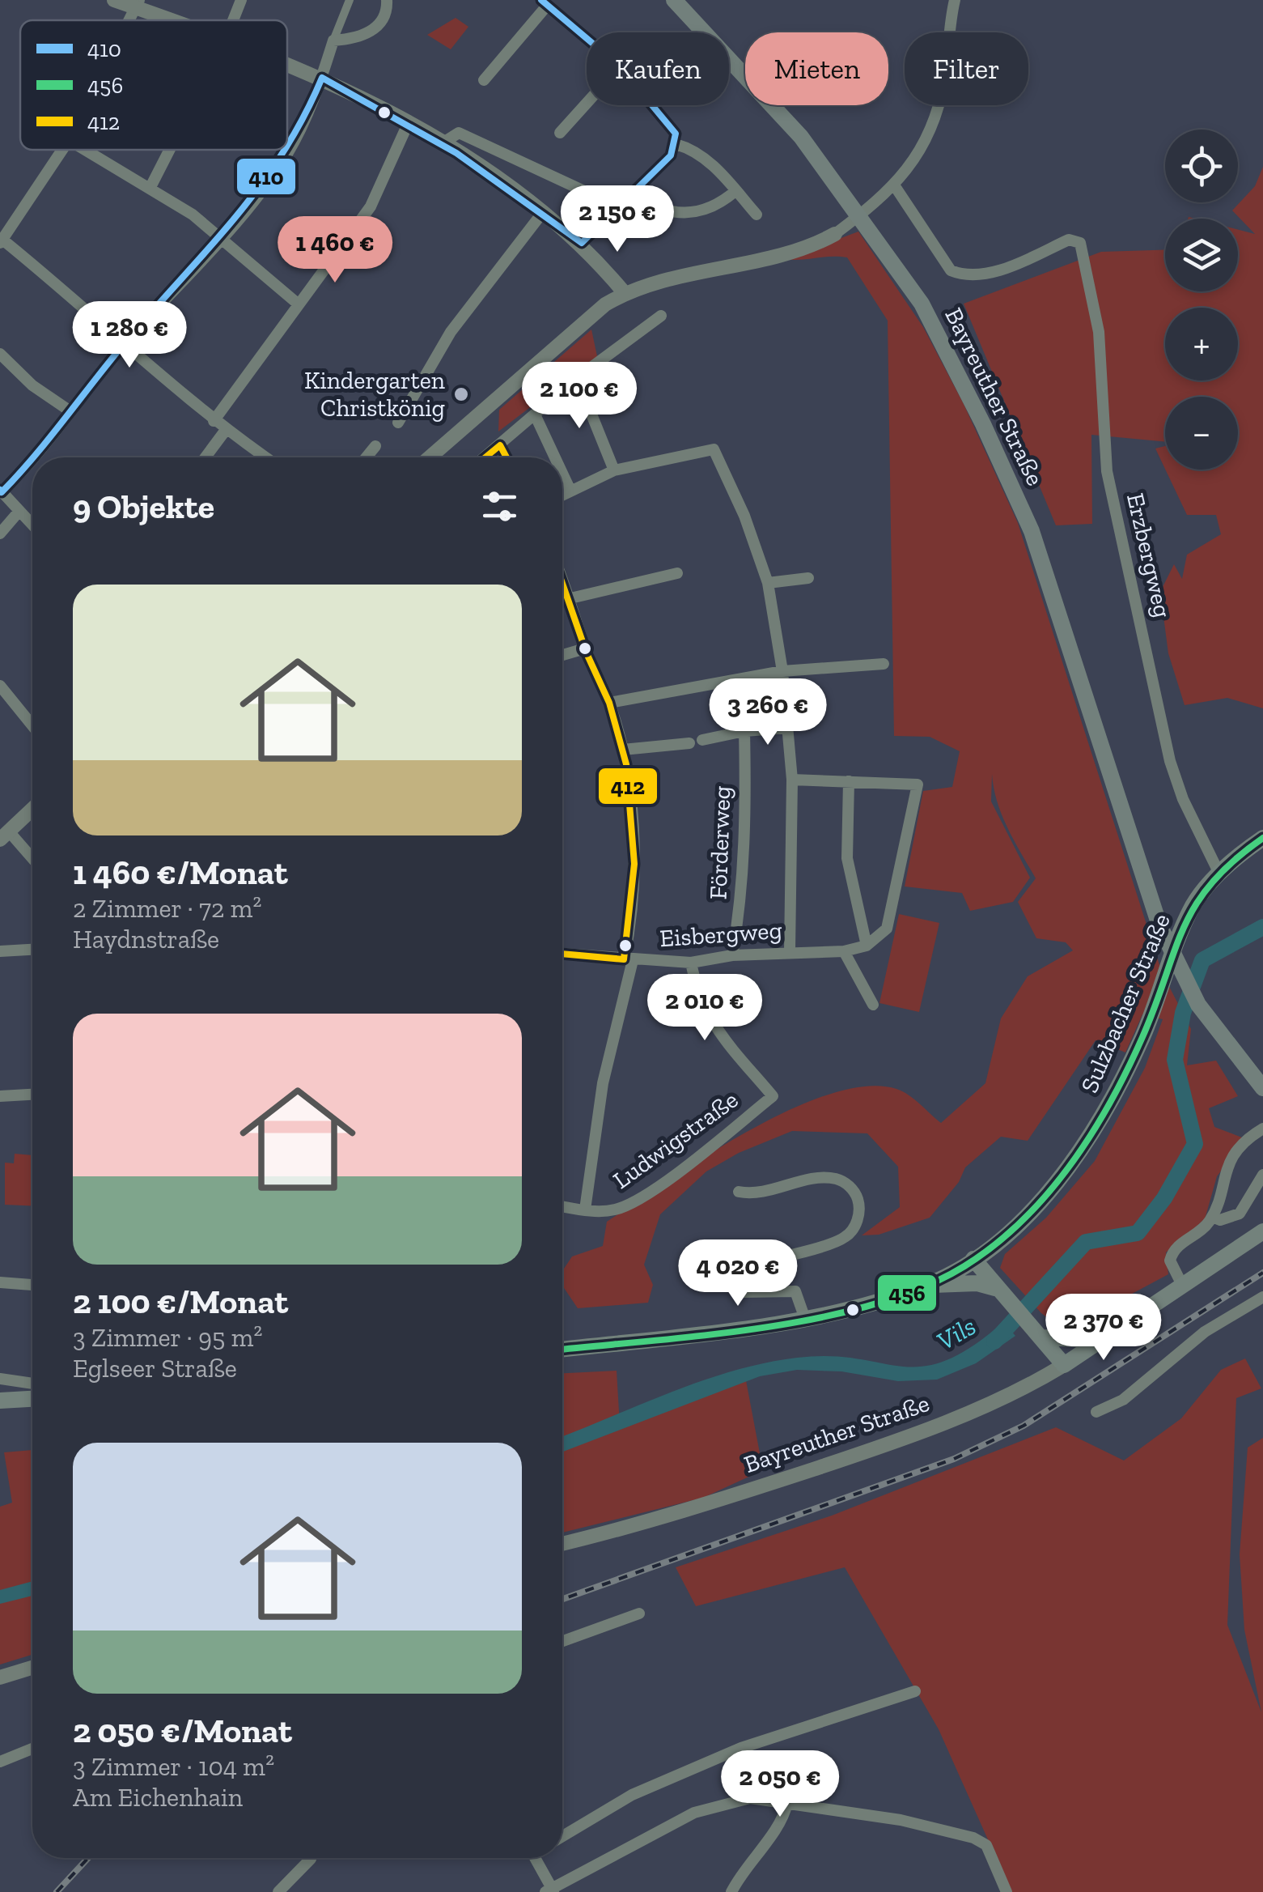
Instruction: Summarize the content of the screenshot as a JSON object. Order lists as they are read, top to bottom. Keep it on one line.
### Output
{"streets":{"main road":["Bayreuther Straße","Sulzbacher Straße"],"street":["Erzbergweg","Förderweg","Eisbergweg","Ludwigstraße"]},"crossings":[["Erzbergweg","Sulzbacher Straße"],["Förderweg","Eisbergweg"],["Eisbergweg","Ludwigstraße"]],"water":["Vils"],"places":["Kindergarten Christkönig"],"lines":["transit line 410","transit line 412","transit line 456"],"legend":["410","456","412"],"page":{"chip":["Kaufen","Mieten","Filter"],"map_buttons":["+","−"],"price":["2 150 €","1 460 €","1 280 €","2 100 €","3 260 €","2 010 €","4 020 €","2 370 €","2 050 €"],"heading":"9 Objekte","list":[{"name":"1 460 €/Monat","note":"2 Zimmer · 72 m² · Haydnstraße"},{"name":"2 100 €/Monat","note":"3 Zimmer · 95 m² · Eglseer Straße"},{"name":"2 050 €/Monat","note":"3 Zimmer · 104 m² · Am Eichenhain"}]}}
